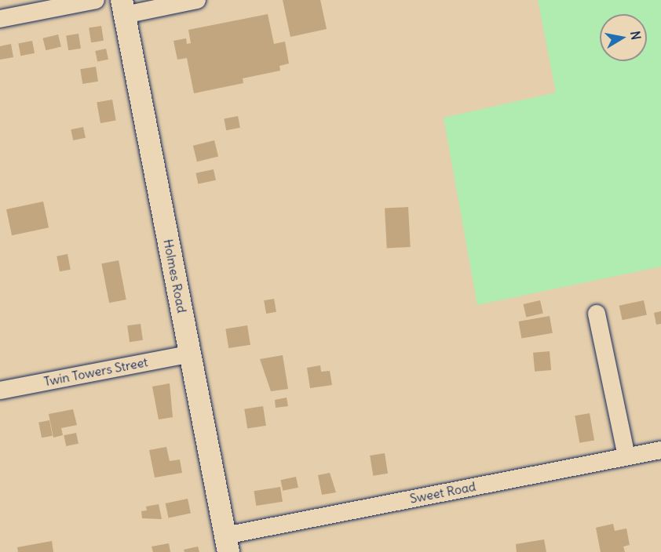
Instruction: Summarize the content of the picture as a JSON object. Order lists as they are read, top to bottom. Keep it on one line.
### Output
{"streets":{"main road":["Holmes Road"],"street":["Twin Towers Street","Sweet Road"]},"crossings":[["Holmes Road","Twin Towers Street"],["Holmes Road","Sweet Road"]],"north":"right"}
